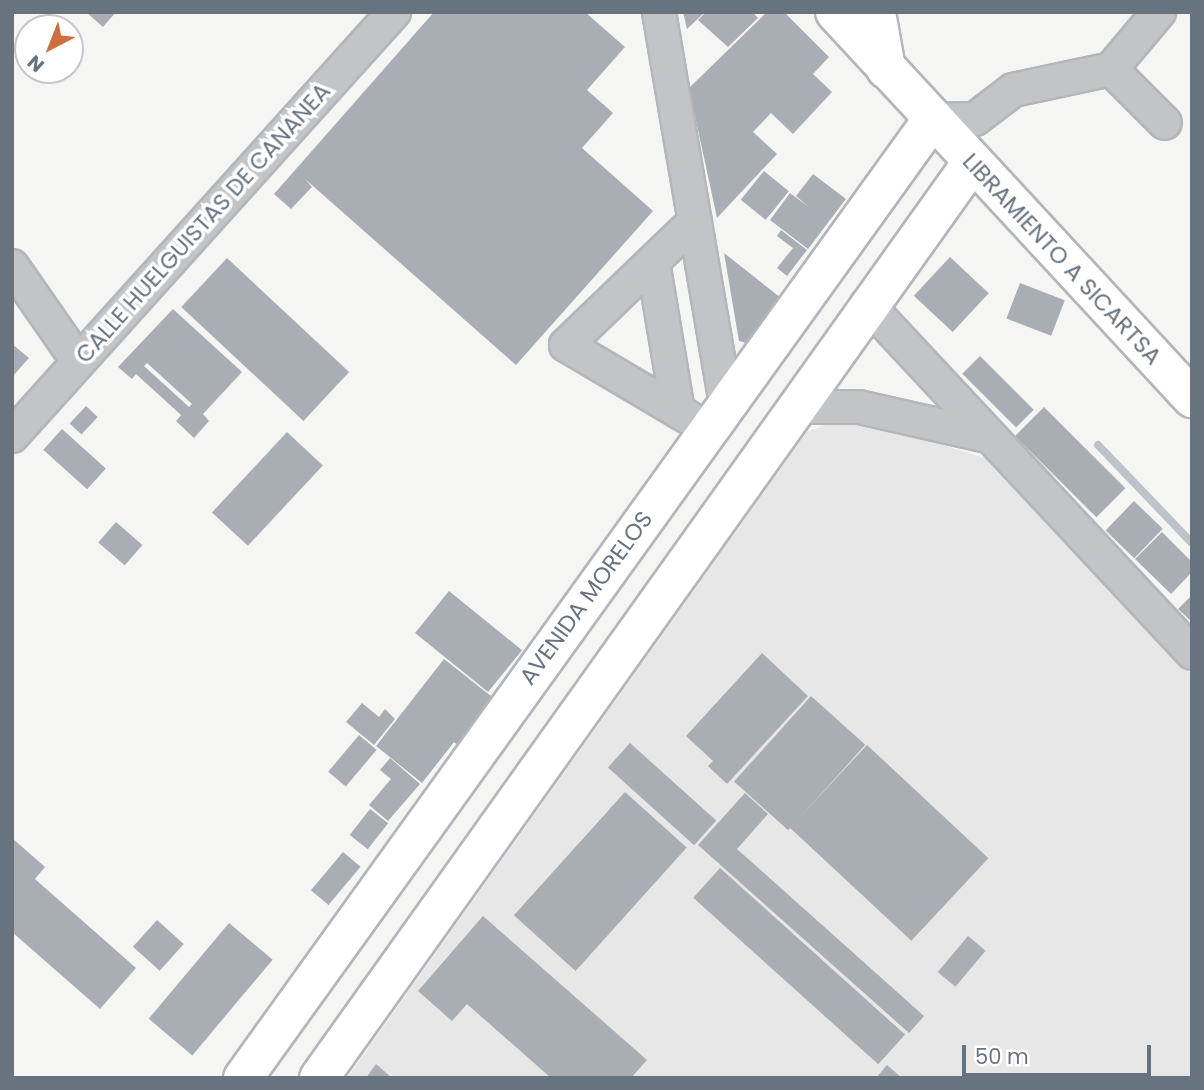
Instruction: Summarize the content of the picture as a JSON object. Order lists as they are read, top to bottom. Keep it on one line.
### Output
{"streets":{"main road":["LIBRAMIENTO A SICARTSA","AVENIDA MORELOS"],"street":["CALLE HUELGUISTAS DE CANANEA"]},"crossings":[["LIBRAMIENTO A SICARTSA","AVENIDA MORELOS"]],"scale_bar":"50 m","north":"bottom left"}
